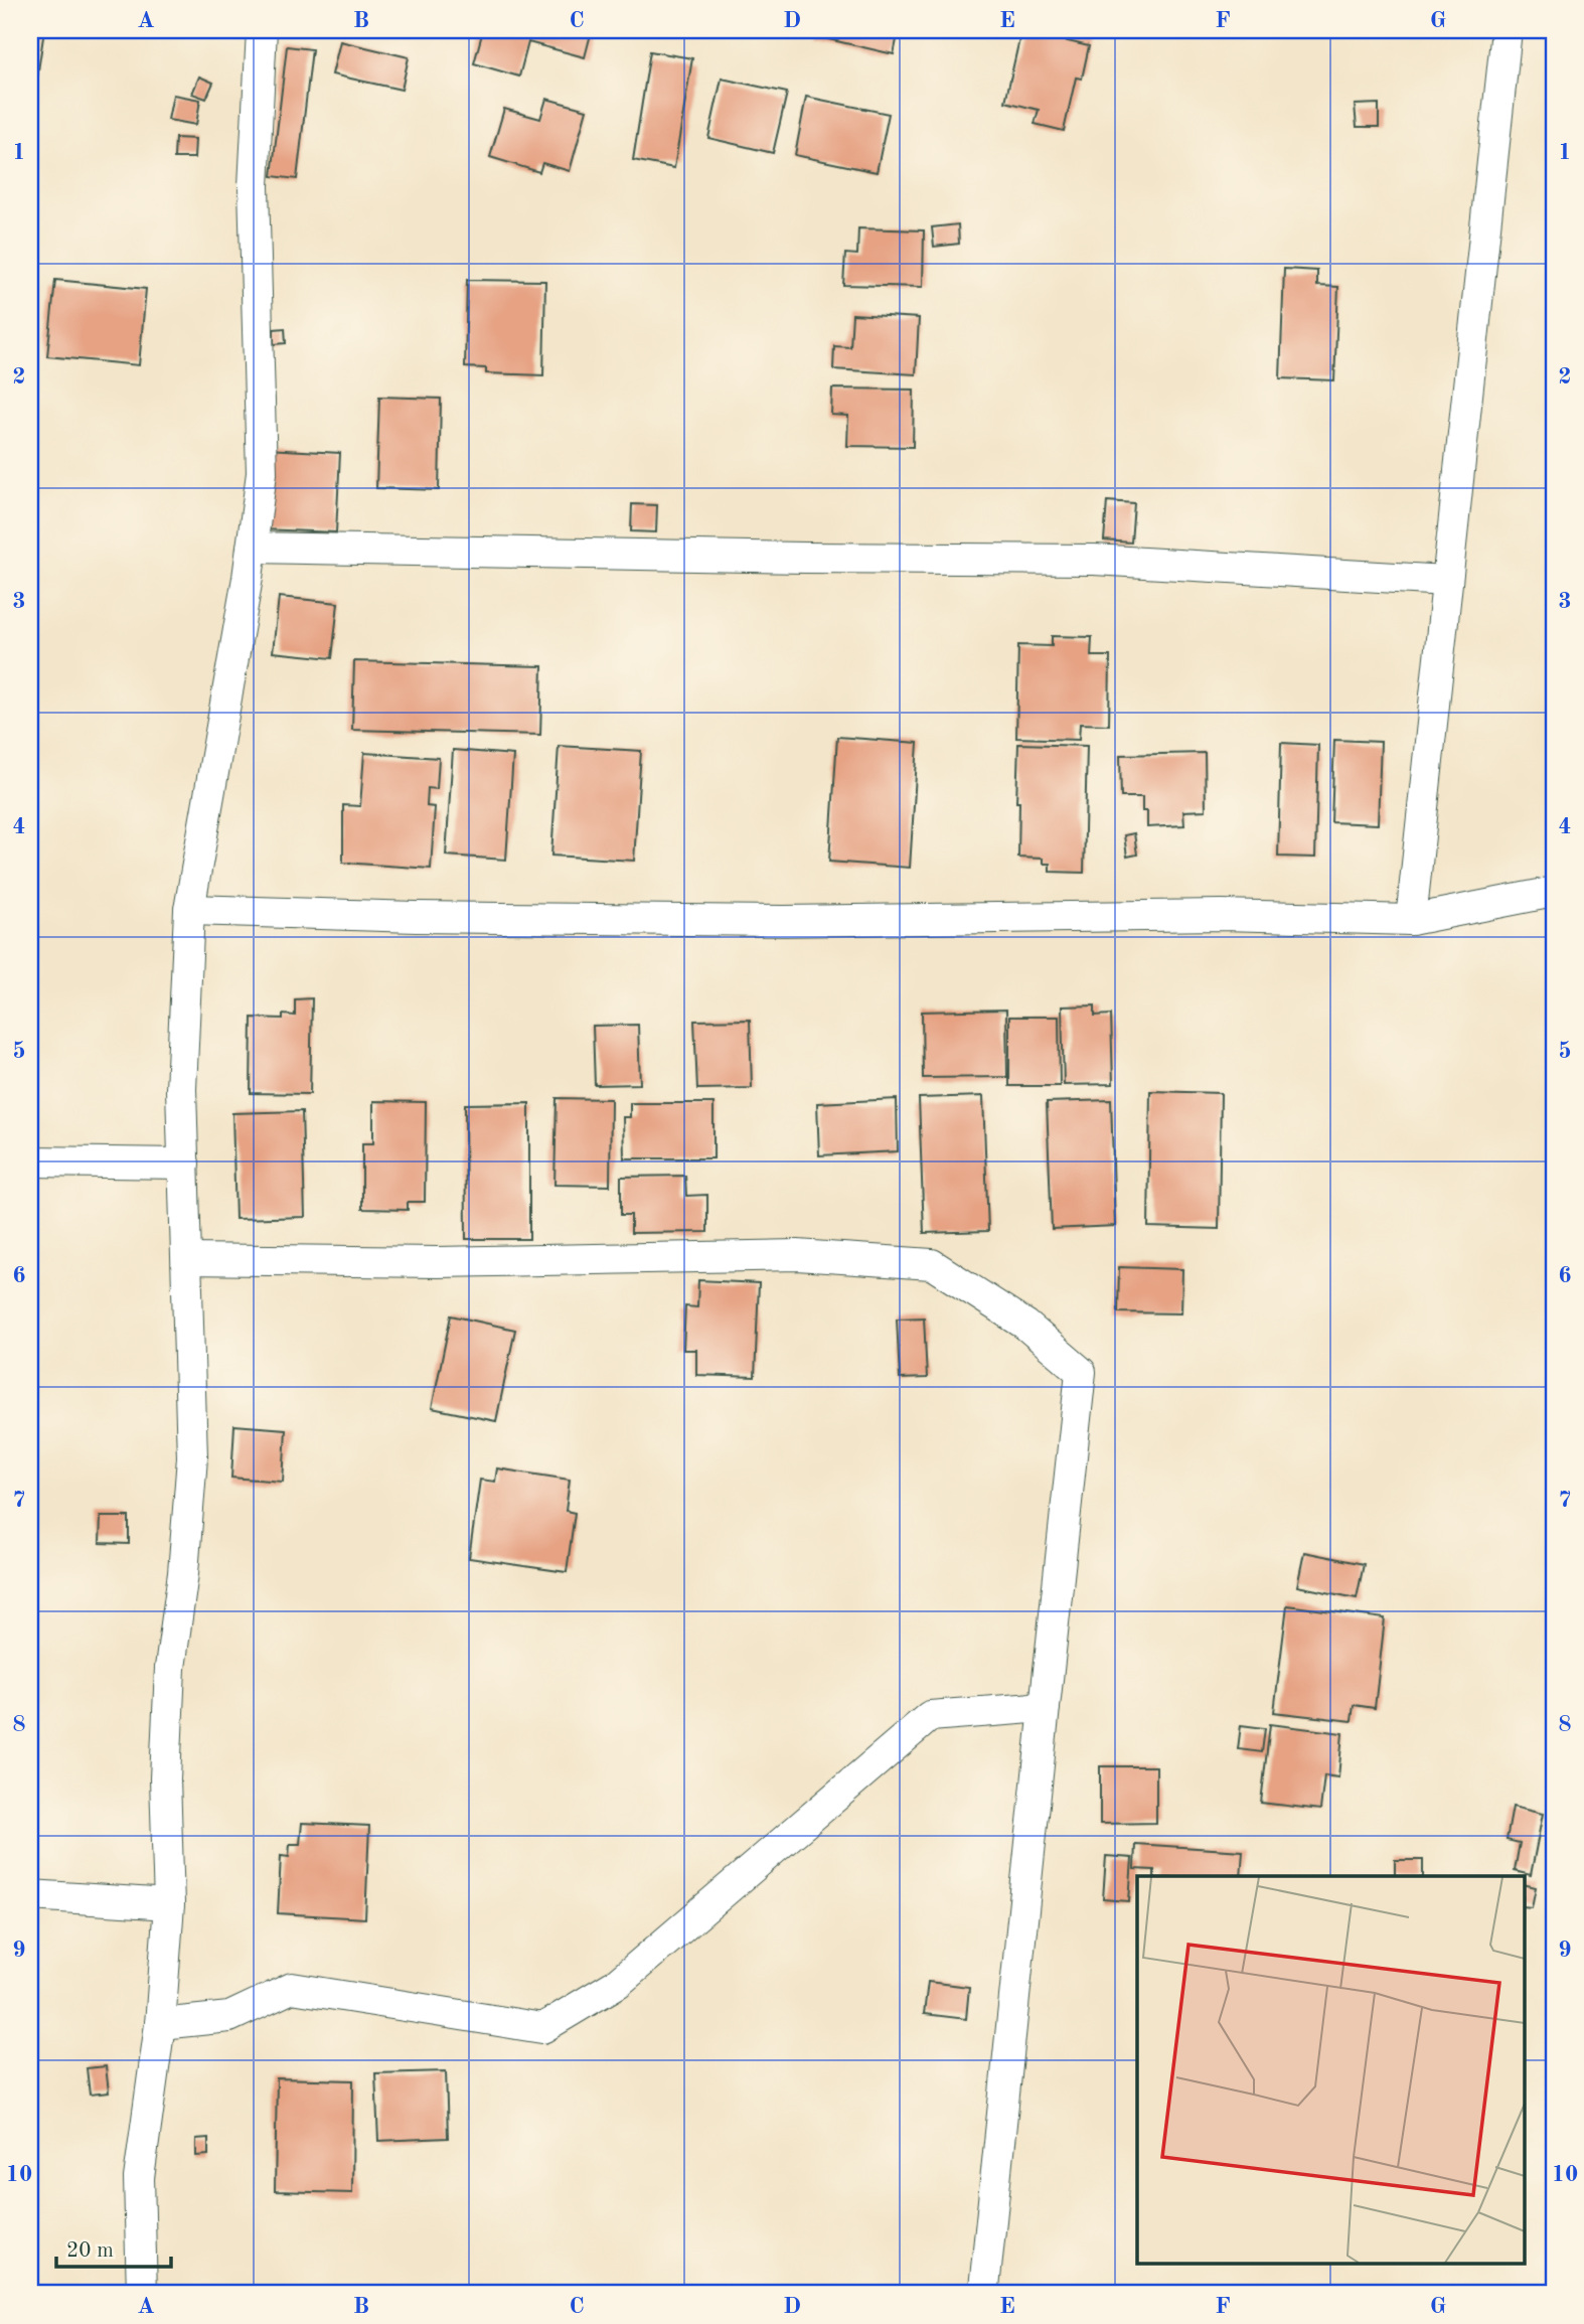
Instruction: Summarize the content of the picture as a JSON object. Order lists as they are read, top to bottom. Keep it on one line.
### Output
{"scale_bar":"20 m","grid":{"columns":["A","B","C","D","E","F","G"],"rows":["1","2","3","4","5","6","7","8","9","10"]}}
